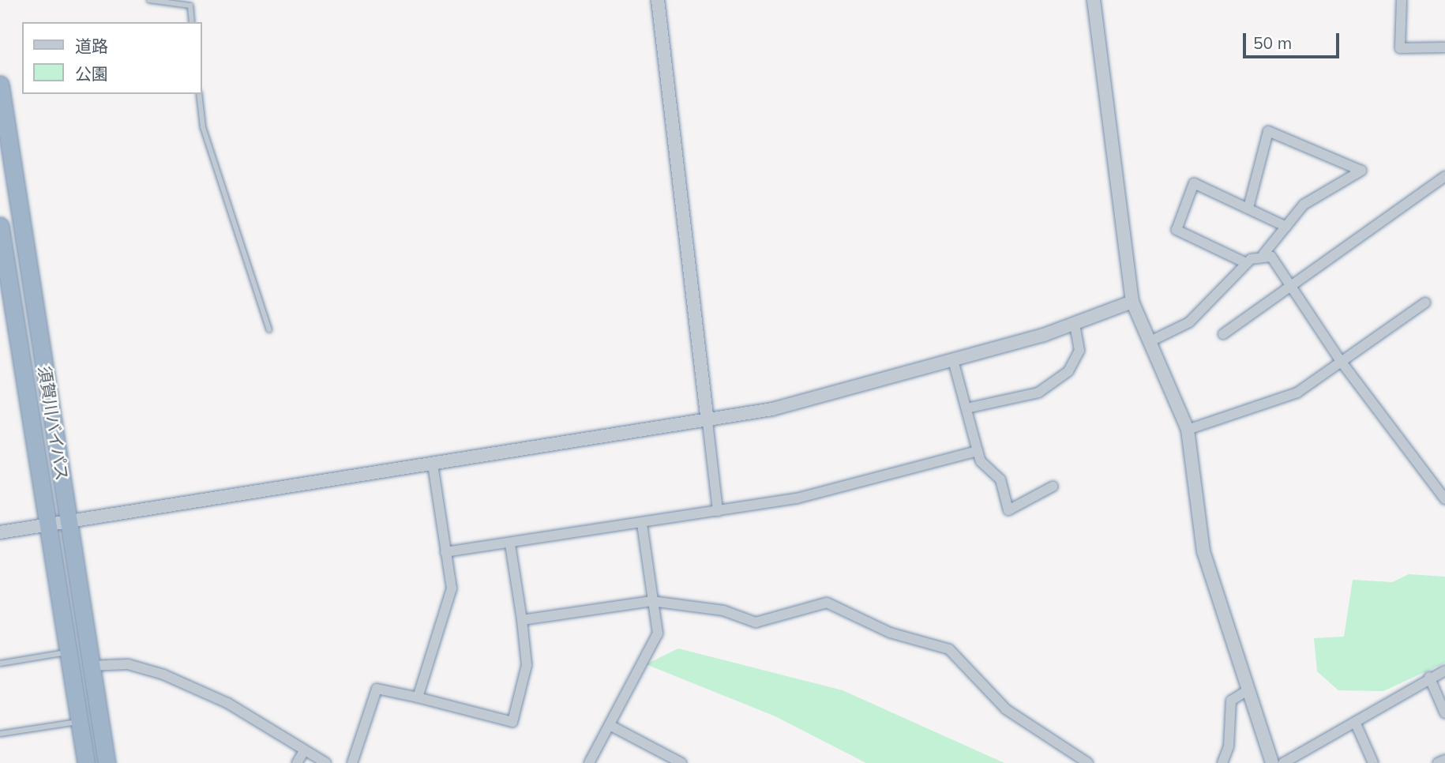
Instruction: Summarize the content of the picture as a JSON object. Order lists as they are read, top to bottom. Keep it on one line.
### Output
{"streets":{"highway":["須賀川バイパス"]},"legend":["道路","公園"],"scale_bar":"50 m"}
